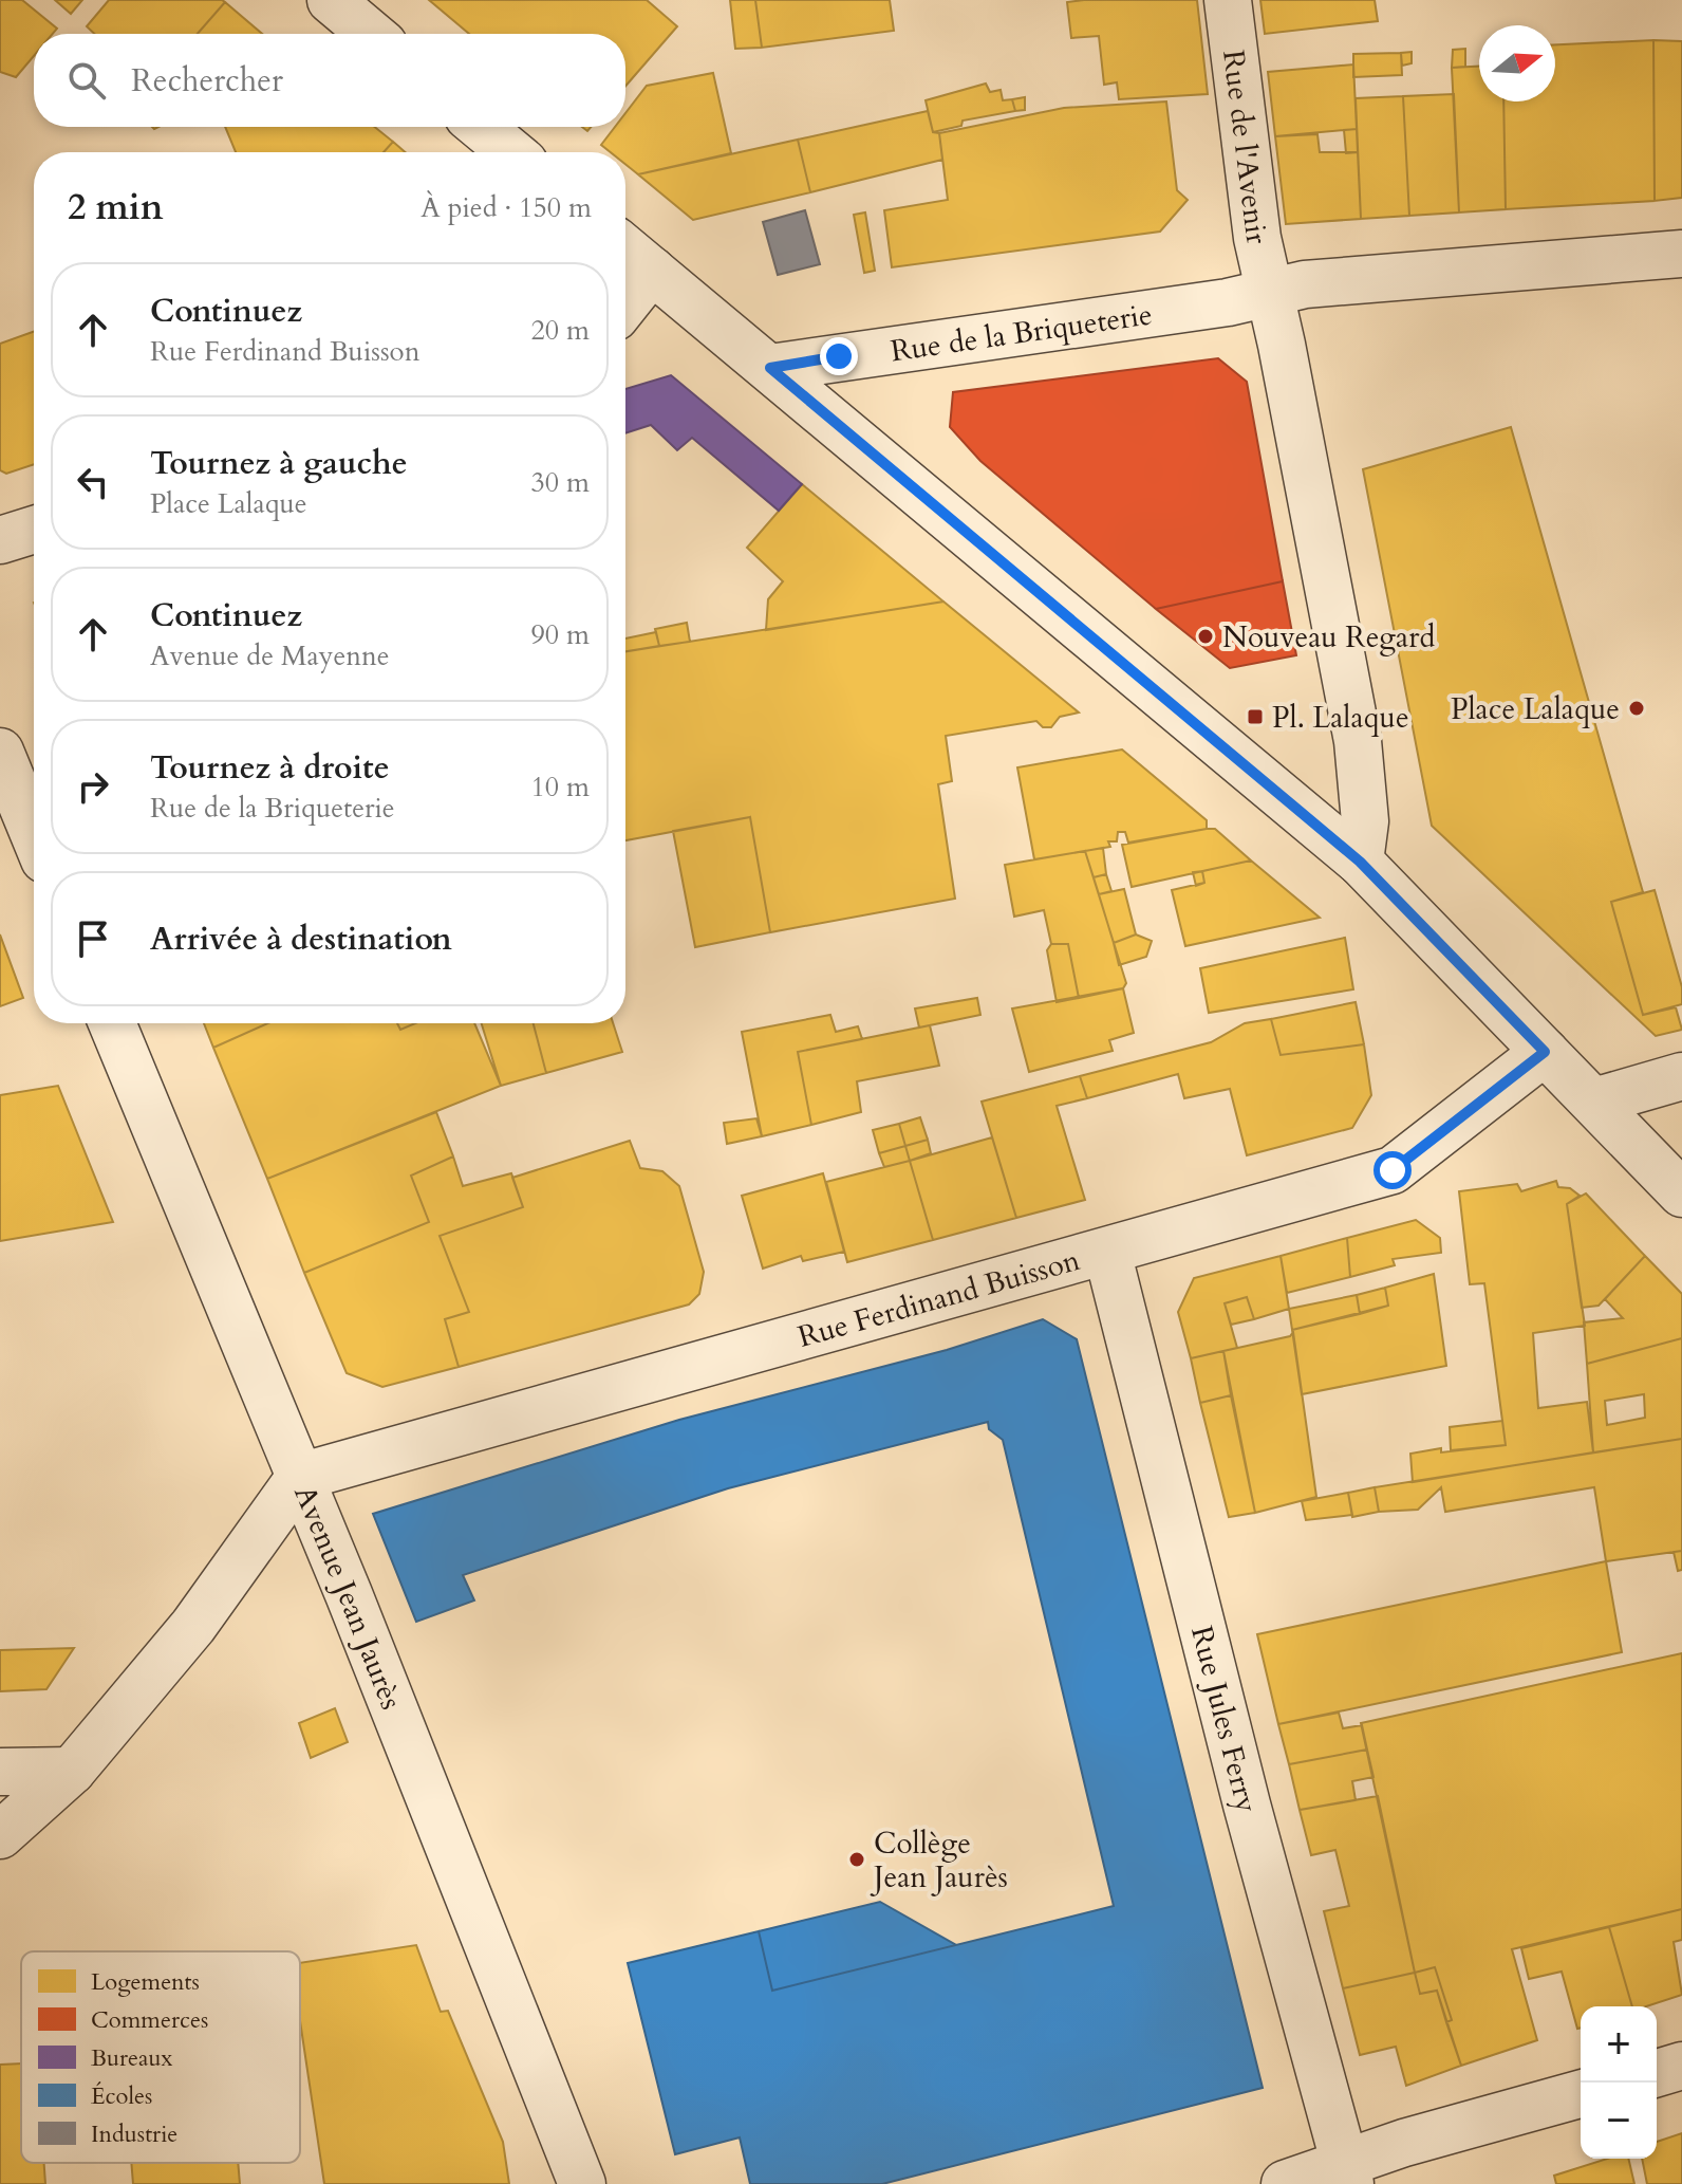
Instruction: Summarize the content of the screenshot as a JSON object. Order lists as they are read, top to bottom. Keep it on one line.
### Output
{"streets":{"street":["Rue de l'Avenir","Rue de la Briqueterie","Rue Ferdinand Buisson","Avenue Jean Jaurès","Rue Jules Ferry"]},"crossings":[["Rue de l'Avenir","Rue de la Briqueterie"],["Rue Ferdinand Buisson","Avenue Jean Jaurès"],["Rue Ferdinand Buisson","Rue Jules Ferry"]],"places":{"other":["Nouveau Regard","Place Lalaque","Collège Jean Jaurès"],"transit":["Pl. Lalaque"]},"legend":["Logements","Commerces","Bureaux","Écoles","Industrie"],"north":"right","page":{"search":"Rechercher","heading":["2 min","À pied · 150 m"],"list":[["Continuez","Rue Ferdinand Buisson","20 m"],["Tournez à gauche","Place Lalaque","30 m"],["Continuez","Avenue de Mayenne","90 m"],["Tournez à droite","Rue de la Briqueterie","10 m"],"Arrivée à destination"],"map_buttons":["+","−"]}}
